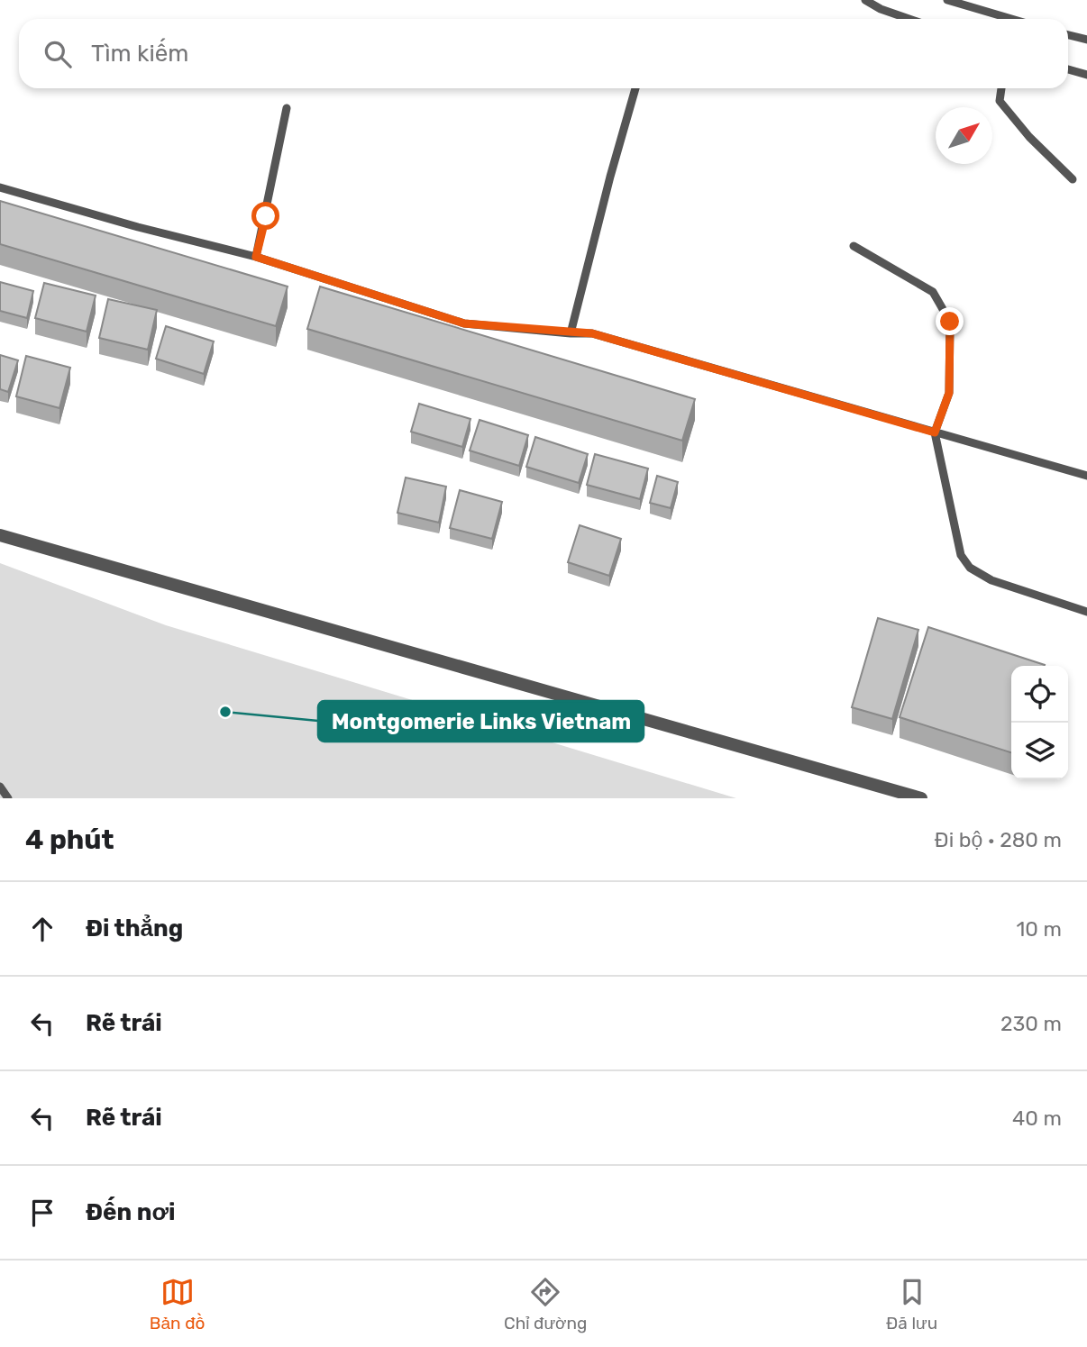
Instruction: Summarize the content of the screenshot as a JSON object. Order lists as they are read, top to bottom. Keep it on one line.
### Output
{"places":["Montgomerie Links Vietnam"],"north":"top right","page":{"search":"Tìm kiếm","heading":["4 phút","Đi bộ · 280 m"],"list":[["Đi thẳng","10 m"],["Rẽ trái","230 m"],["Rẽ trái","40 m"],"Đến nơi"],"nav":["Bản đồ","Chỉ đường","Đã lưu"]}}
